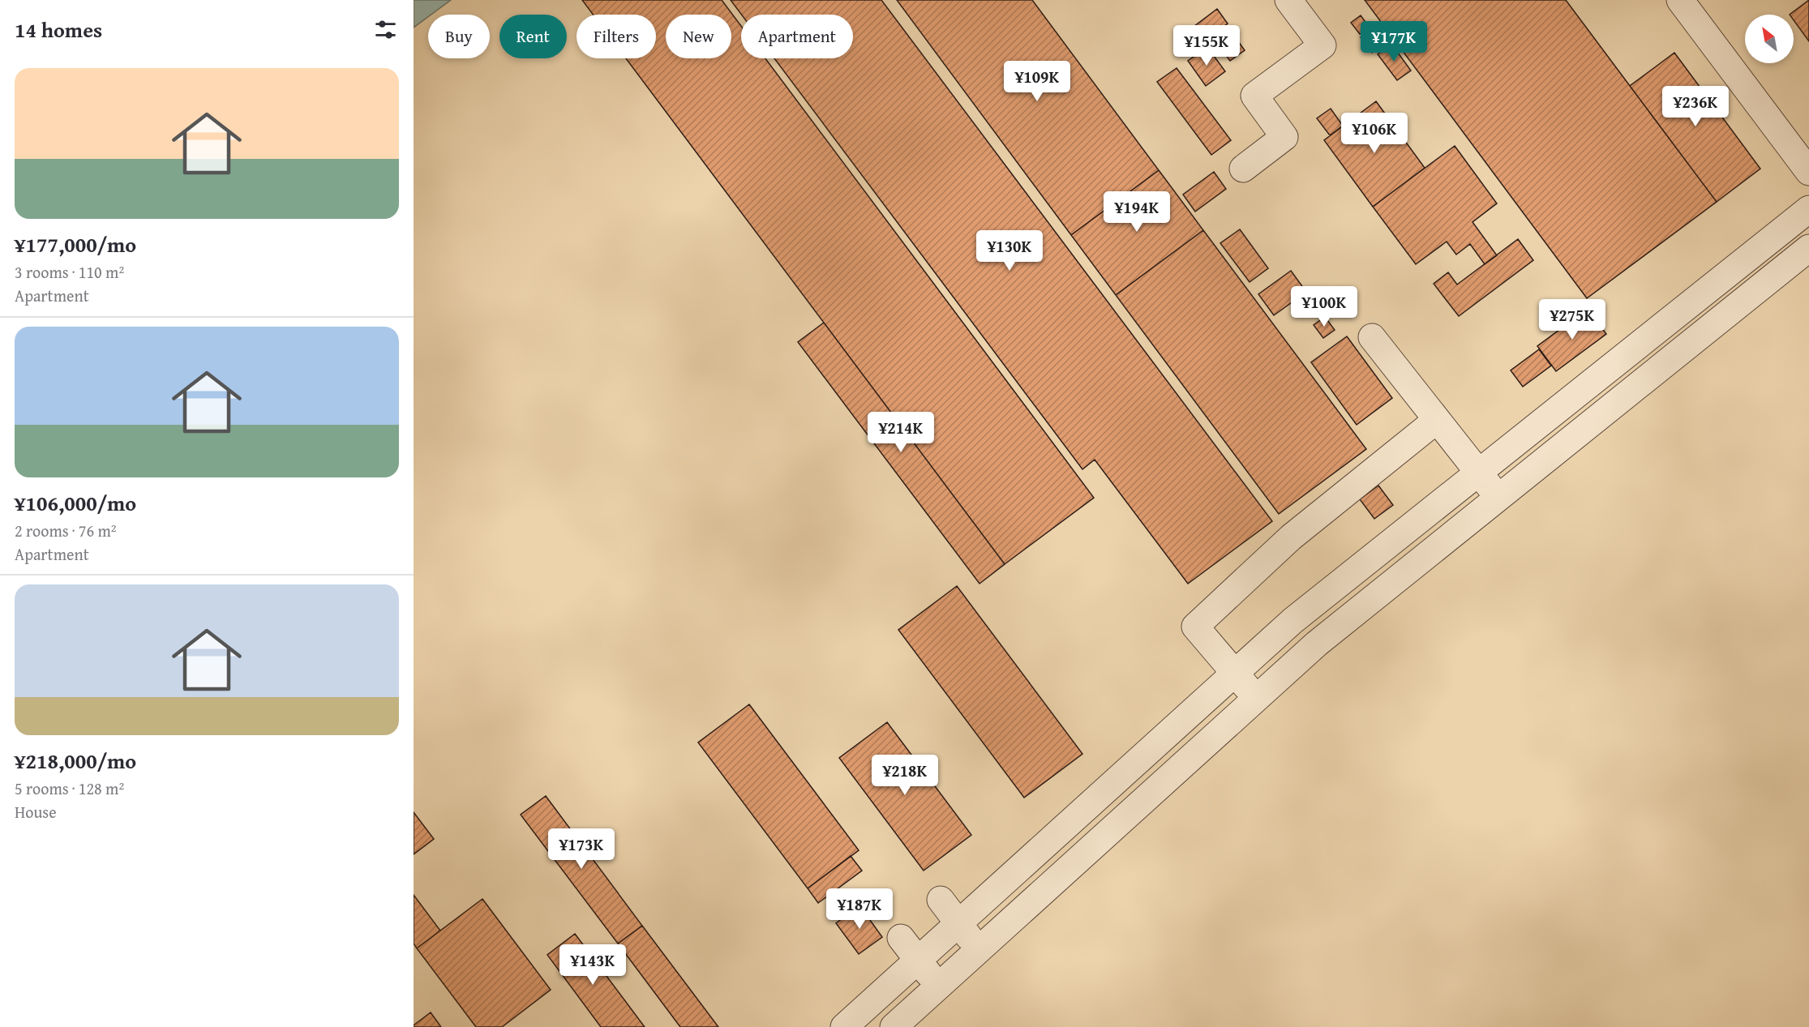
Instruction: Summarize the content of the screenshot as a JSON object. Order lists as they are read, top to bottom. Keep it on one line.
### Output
{"north":"top left","page":{"heading":"14 homes","chip":["Buy","Rent","Filters","New","Apartment"],"price":["¥177K","¥155K","¥109K","¥236K","¥106K","¥194K","¥130K","¥100K","¥275K","¥214K","¥218K","¥173K","¥187K","¥143K"],"list":[{"name":"¥177,000/mo","note":"3 rooms · 110 m² · Apartment"},{"name":"¥106,000/mo","note":"2 rooms · 76 m² · Apartment"},{"name":"¥218,000/mo","note":"5 rooms · 128 m² · House"}]}}
